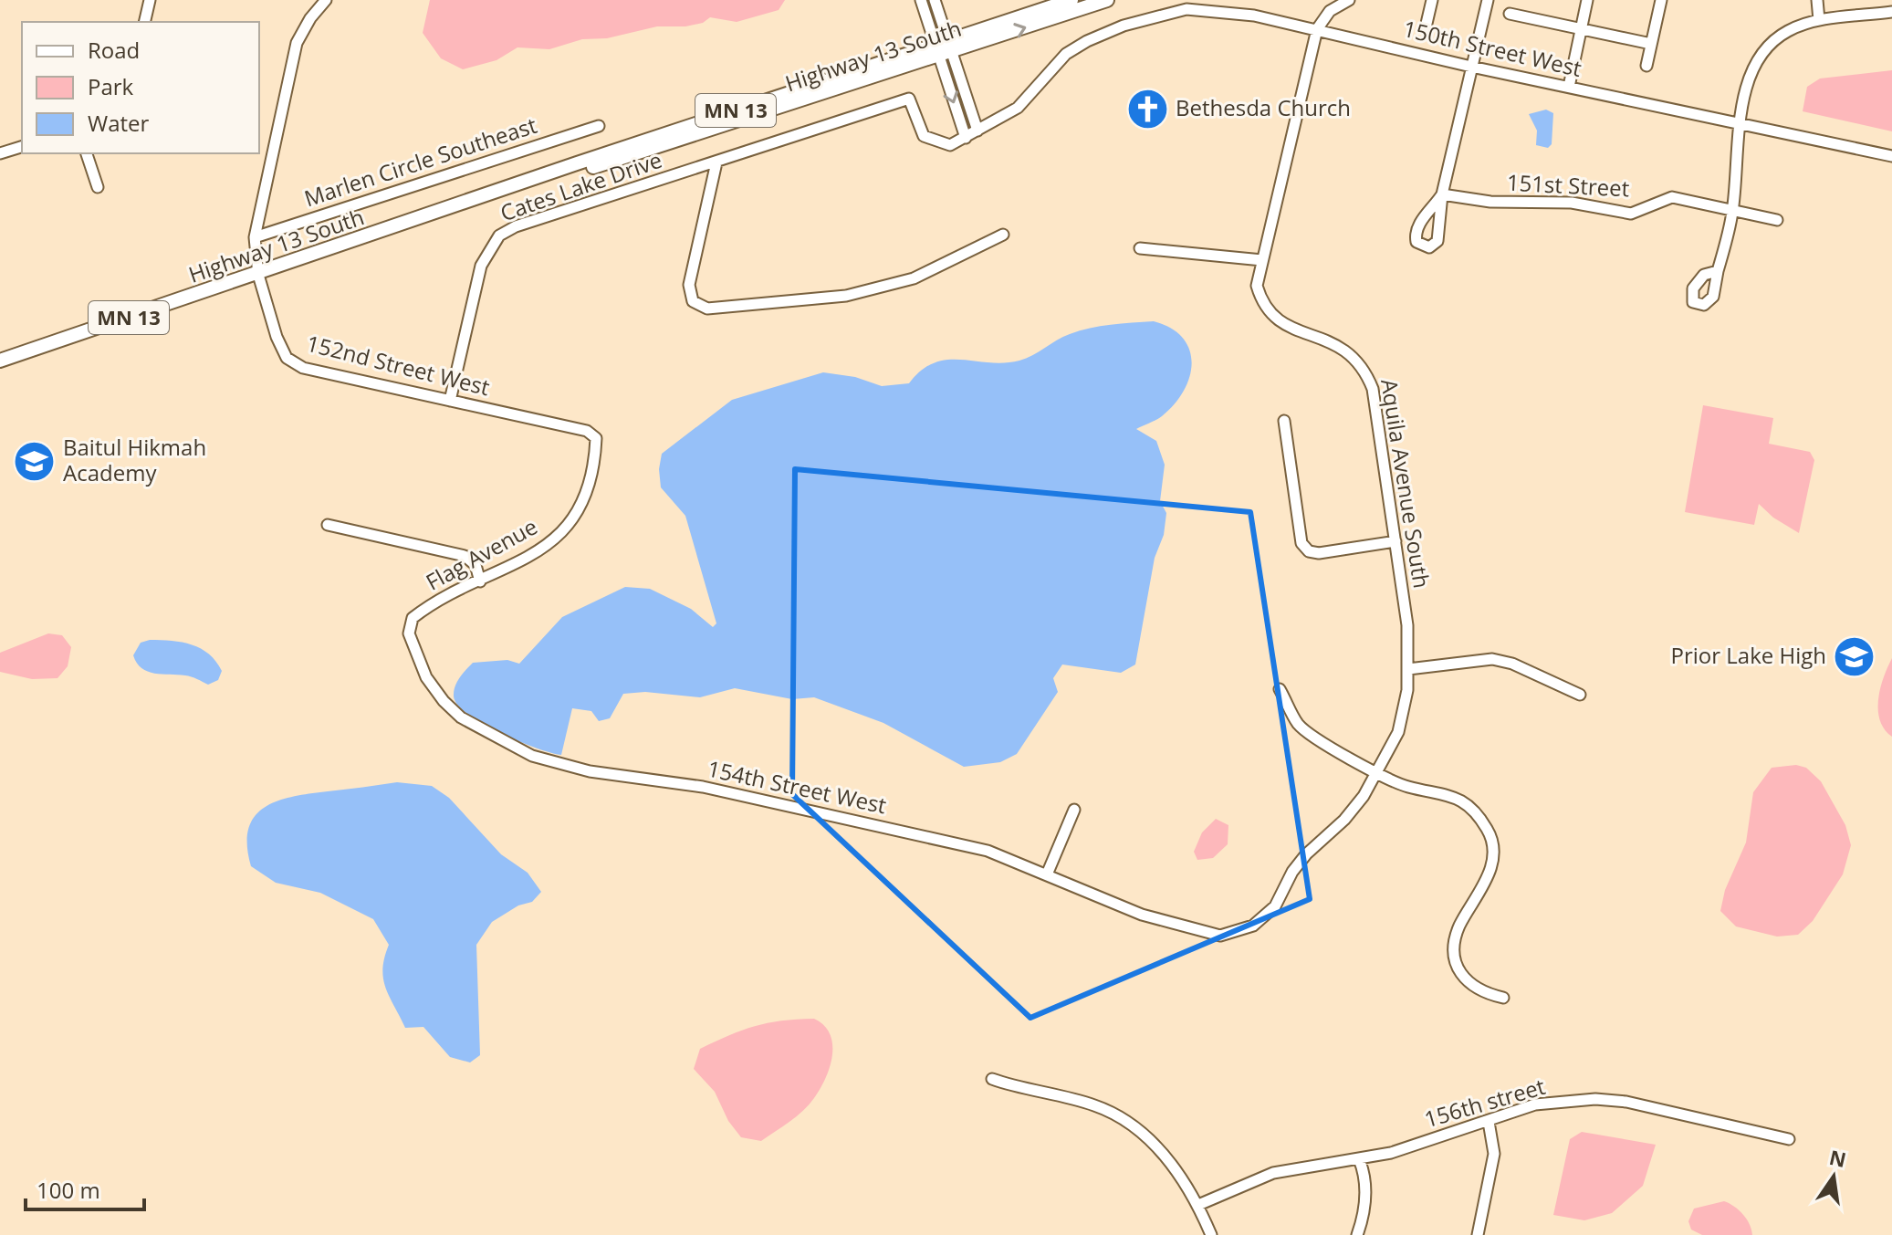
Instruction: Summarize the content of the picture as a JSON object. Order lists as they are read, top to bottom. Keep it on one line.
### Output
{"streets":{"main road":["Highway 13 South","MN 13"],"street":["150th Street West","Marlen Circle Southeast","151st Street","Cates Lake Drive","152nd Street West","Aquila Avenue South","Flag Avenue","154th Street West","156th street"]},"crossings":[["150th Street West","Cates Lake Drive"],["150th Street West","Aquila Avenue South"],["Highway 13 South","152nd Street West"],["Marlen Circle Southeast","152nd Street West"],["Cates Lake Drive","152nd Street West"],["152nd Street West","Flag Avenue"],["Aquila Avenue South","154th Street West"],["Flag Avenue","154th Street West"]],"places":{"church":["Bethesda Church"],"school or university":["Baitul Hikmah Academy","Prior Lake High"]},"legend":["Road","Park","Water"],"scale_bar":"100 m","north":"top"}
